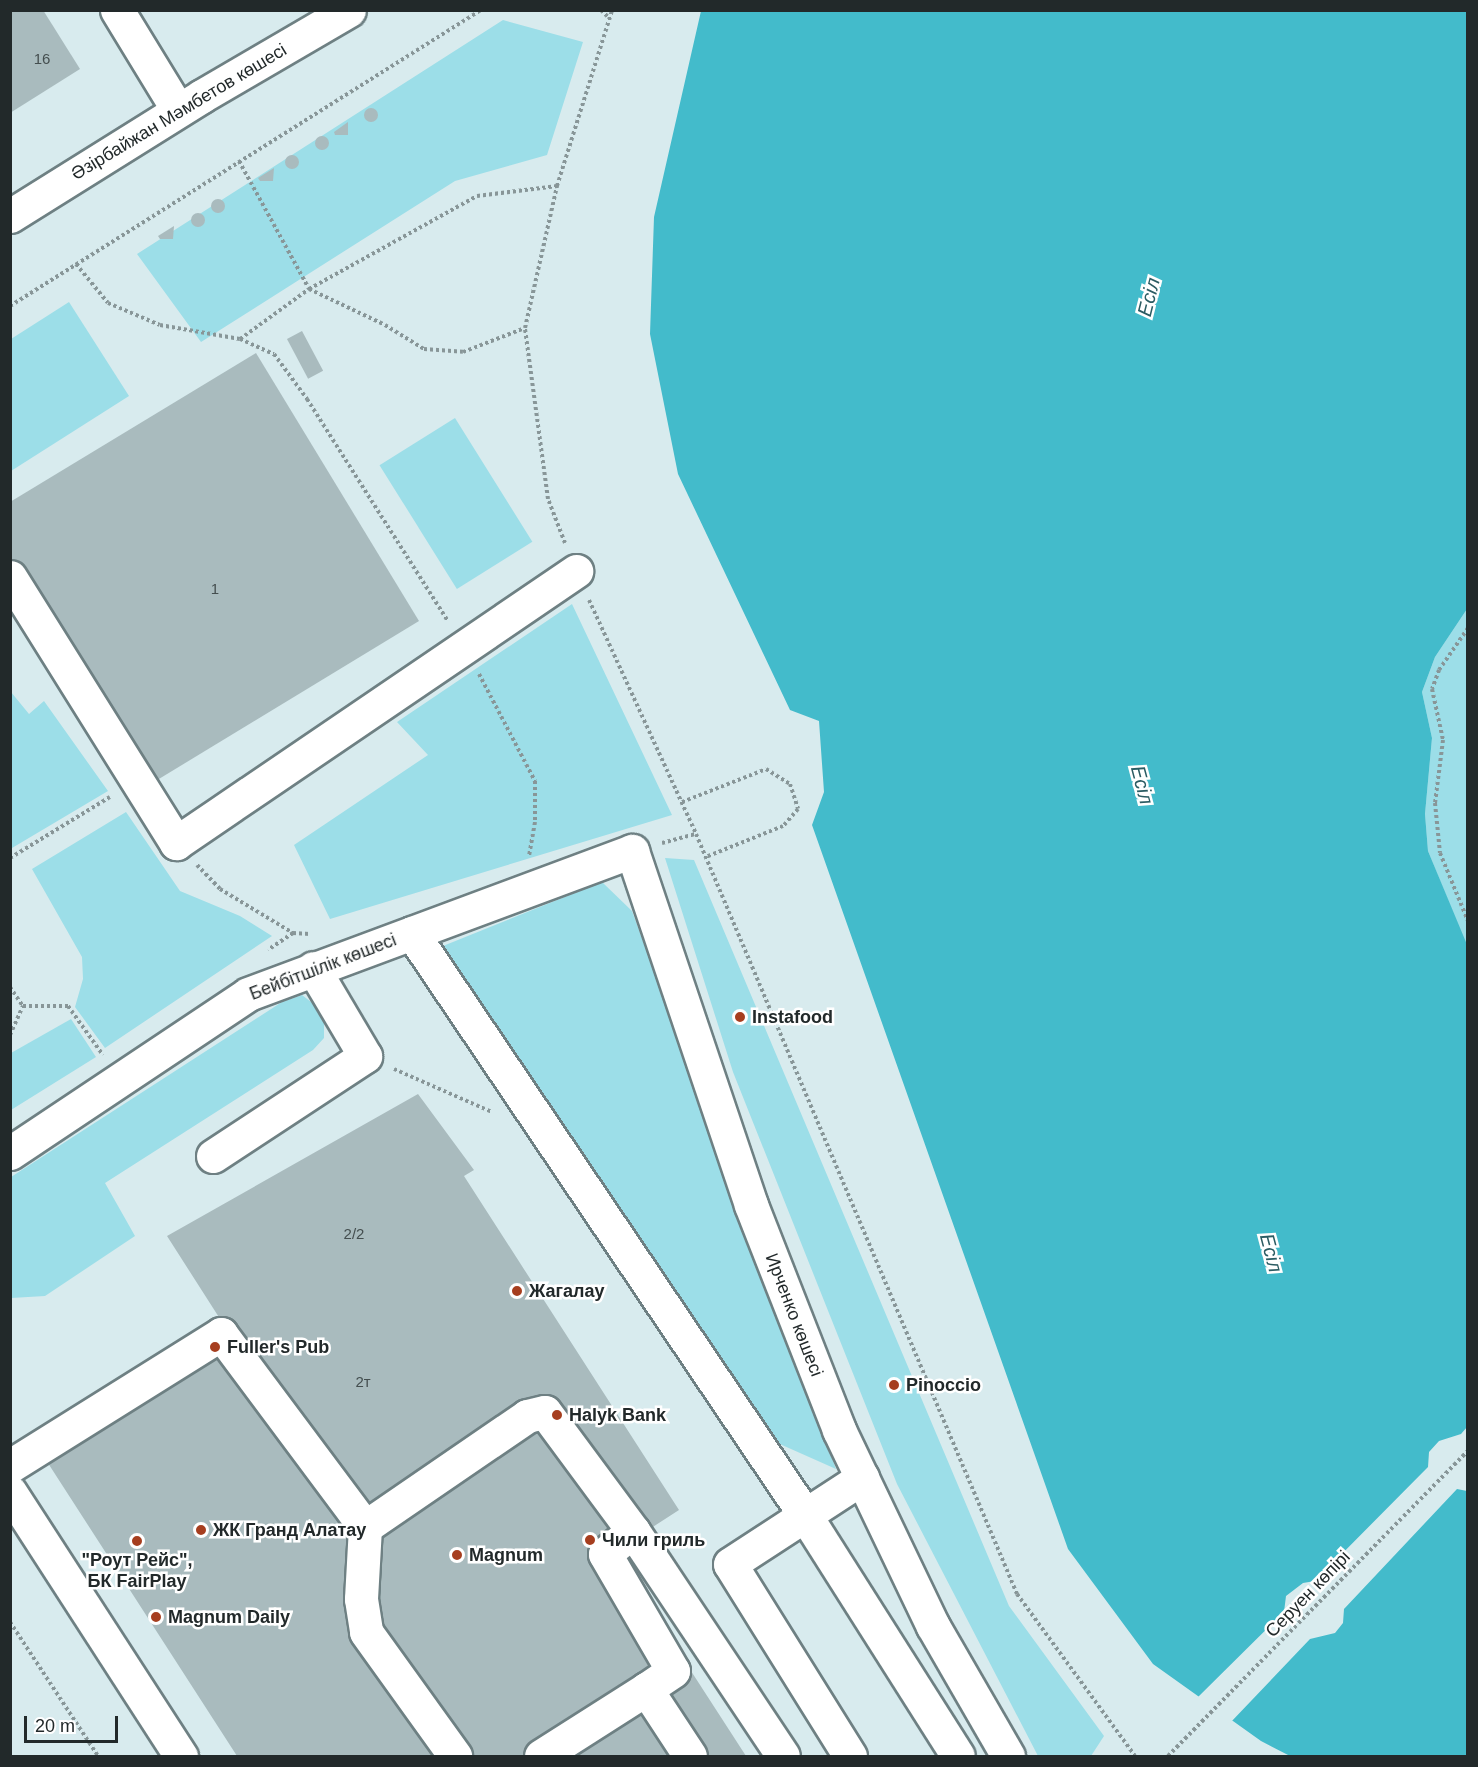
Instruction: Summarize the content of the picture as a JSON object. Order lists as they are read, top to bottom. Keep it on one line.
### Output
{"streets":{"street":["Әзірбайжан Мәмбетов көшесі","Бейбітшілік көшесі","Ирченко көшесі"],"path":["Серуен көпірі"]},"crossings":[["Бейбітшілік көшесі","Ирченко көшесі"]],"water":["Есіл"],"places":["Instafood","Жагалау","Fuller's Pub","Pinoccio","Halyk Bank","ЖК Гранд Алатау","Чили гриль","\"Роут Рейс\", БК FairPlay","Magnum","Magnum Daily"],"house_numbers":["16","1","2/2","2т"],"scale_bar":"20 m"}
